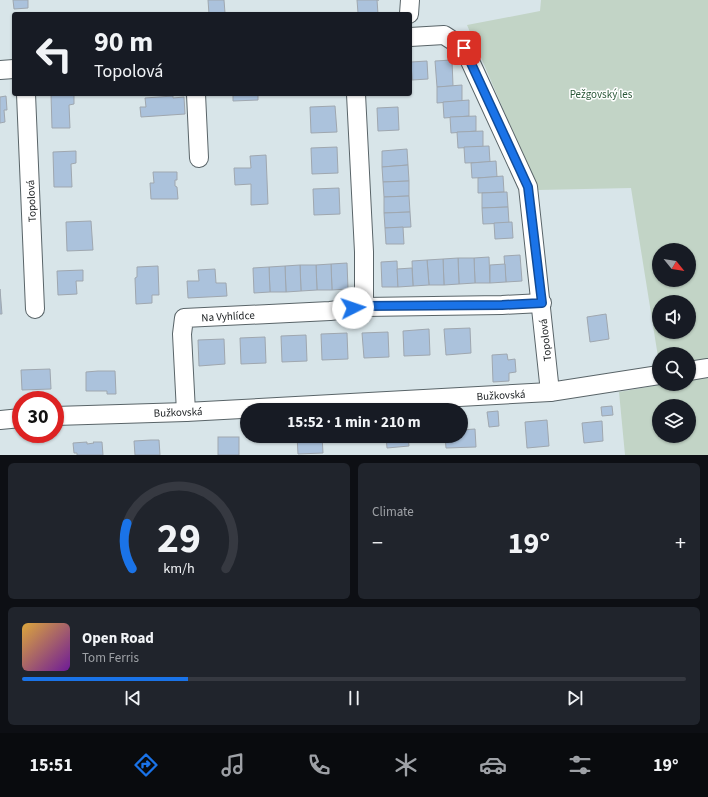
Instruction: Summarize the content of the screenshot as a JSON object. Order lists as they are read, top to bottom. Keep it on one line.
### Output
{"streets":{"street":["Topolová","Na Vyhlídce","Bužkovská"]},"crossings":[["Topolová","Na Vyhlídce"],["Topolová","Bužkovská"],["Na Vyhlídce","Bužkovská"]],"parks":["Pežgovský les"],"north":"bottom right","page":{"turn":["90 m","Topolová"],"limit":"30","trip":"15:52 · 1 min · 210 m","tile":"Climate","heat":["−","19°","+"],"song":["Open Road","Tom Ferris"],"tabs":["15:51","19°"],"gauge":["29","km/h"]}}
